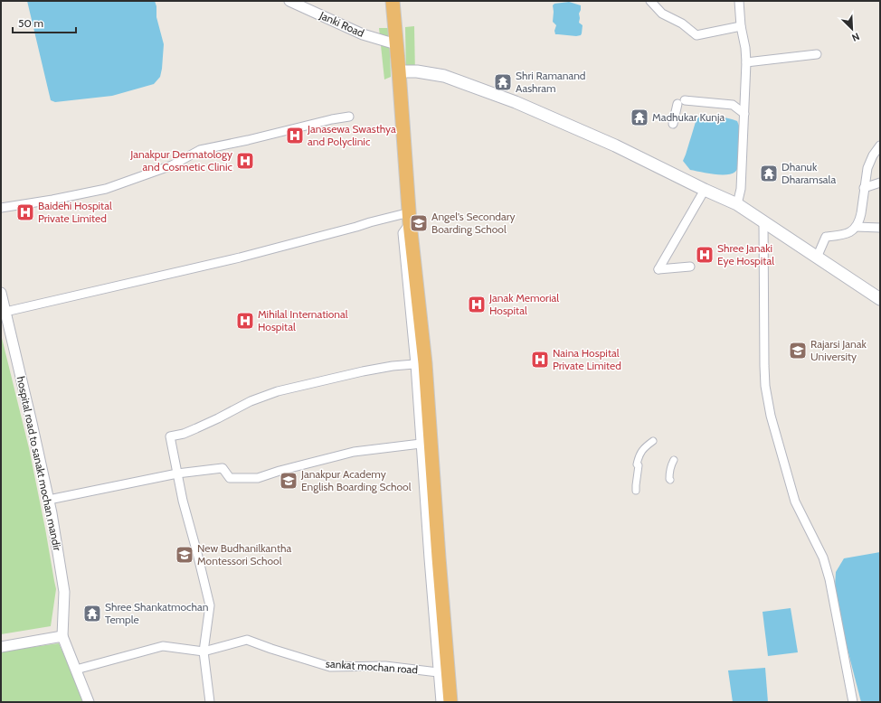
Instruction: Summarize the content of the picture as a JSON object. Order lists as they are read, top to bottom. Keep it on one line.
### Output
{"streets":{"street":["Janki Road","hospital road to sanakt mochan mandir","sankat mochan road"]},"places":{"temple":["Shri Ramanand Aashram","Madhukar Kunja","Dhanuk Dharamsala","Shree Shankatmochan Temple"],"hospital":["Janasewa Swasthya and Polyclinic","Janakpur Dermatology and Cosmetic Clinic","Baidehi Hospital Private Limited","Shree Janaki Eye Hospital","Janak Memorial Hospital","Mihilal International Hospital","Naina Hospital Private Limited"],"school or university":["Angel's Secondary Boarding School","Rajarsi Janak University","Janakpur Academy English Boarding School","New Budhanilkantha Montessori School"]},"scale_bar":"50 m","north":"bottom right"}
